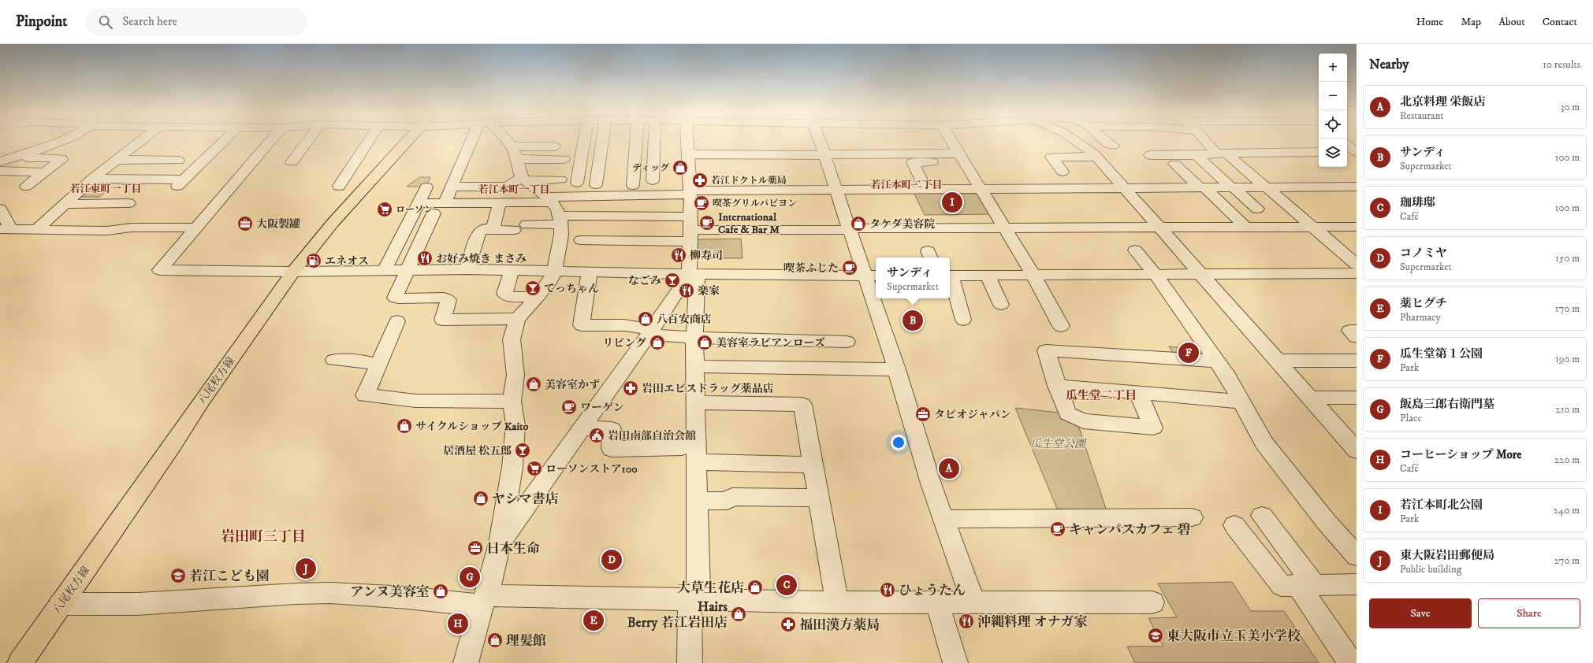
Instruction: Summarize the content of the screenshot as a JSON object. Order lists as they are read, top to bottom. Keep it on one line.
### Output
{"streets":{"main road":["八尾枚方線"]},"districts":["若江本町二丁目","若江東町一丁目","若江本町一丁目","瓜生堂二丁目","岩田町三丁目"],"parks":["瓜生堂公園"],"places":{"shop":["ディッグ","タケダ美容院","八百安商店","リビング","美容室ラビアンローズ","美容室かず","サイクルショップ Kaito","ヤシマ書店","大草生花店","アンヌ美容室","Hairs Berry 若江岩田店","理髪館"],"pharmacy":["若江ドクトル薬局","岩田エビスドラッグ薬品店","福田漢方薬局"],"cafe":["喫茶グリルパピヨン","International Cafe & Bar M","喫茶ふじた","ワーゲン","キャンパスカフェ 碧"],"supermarket":["ローソン","ローソンストア100"],"office":["大阪製罐","タピオジャパン","日本生命"],"restaurant":["柳寿司","お好み焼き まさみ","楽家","ひょうたん","沖縄料理 オナガ家"],"fuel station":["エネオス"],"bar":["なごみ","てっちゃん","居酒屋 松五郎"],"public building":["岩田南部自治会館"],"school or university":["若江こども園","東大阪市立玉美小学校"]},"page":{"header":"Pinpoint","search":"Search here","nav":["Home","Map","About","Contact"],"heading":["Nearby","10 results"],"map_buttons":["+","−"],"list":[{"mark":"A","name":"北京料理 栄飯店","note":"Restaurant","value":"30 m"},{"mark":"B","name":"サンディ","note":"Supermarket","value":"100 m"},{"mark":"C","name":"珈琲邸","note":"Café","value":"100 m"},{"mark":"D","name":"コノミヤ","note":"Supermarket","value":"150 m"},{"mark":"E","name":"薬ヒグチ","note":"Pharmacy","value":"170 m"},{"mark":"F","name":"瓜生堂第１公園","note":"Park","value":"190 m"},{"mark":"G","name":"飯島三郎右衛門墓","note":"Place","value":"210 m"},{"mark":"H","name":"コーヒーショップ More","note":"Café","value":"220 m"},{"mark":"I","name":"若江本町北公園","note":"Park","value":"240 m"},{"mark":"J","name":"東大阪岩田郵便局","note":"Public building","value":"270 m"}],"pins":["I","B","F","A","D","J","G","C","E","H"],"popup":["サンディ","Supermarket"],"buttons":["Save","Share"]}}
